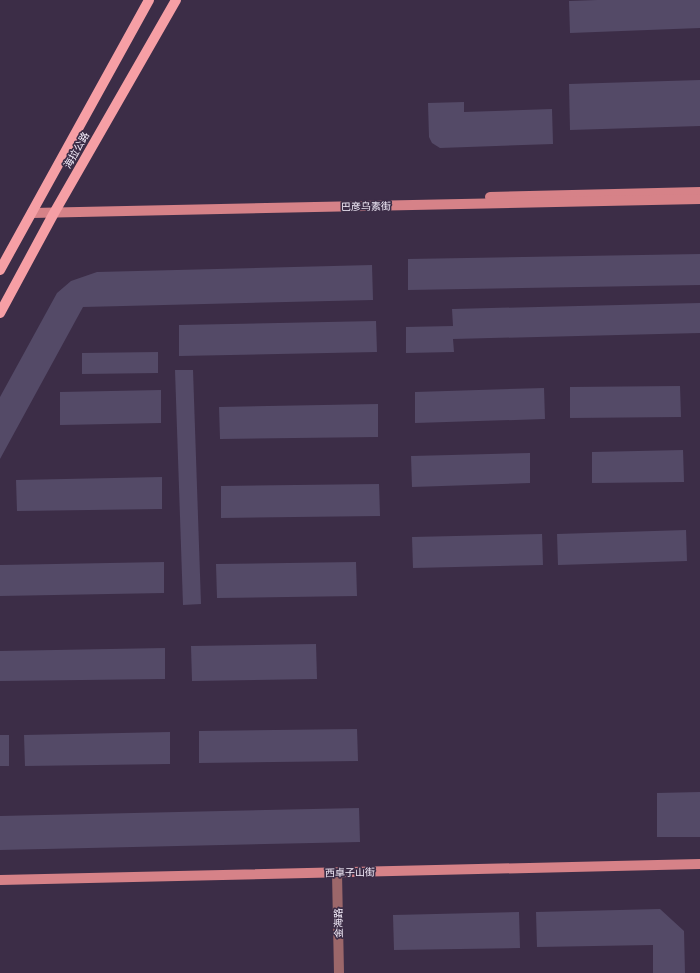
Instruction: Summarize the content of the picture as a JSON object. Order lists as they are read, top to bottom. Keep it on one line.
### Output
{"streets":{"main road":["海拉公路"],"street":["巴彦乌素街","西卓子山街","金海路"]},"crossings":[["海拉公路","巴彦乌素街"],["西卓子山街","金海路"]]}
